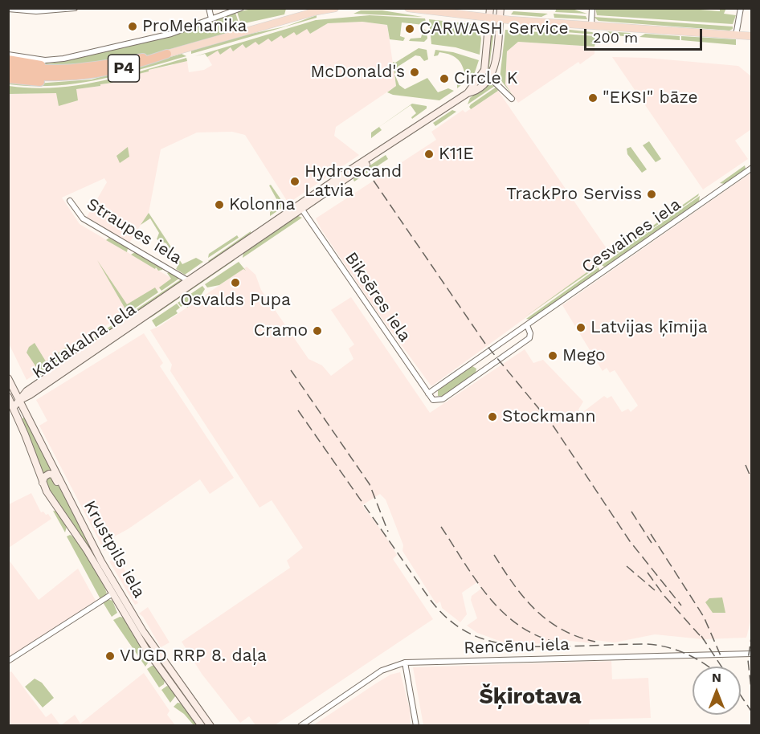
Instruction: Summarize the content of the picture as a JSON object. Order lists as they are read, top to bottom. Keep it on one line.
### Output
{"streets":{"highway":["P4"],"street":["Straupes iela","Cesvaines iela","Biksēres iela","Katlakalna iela","Krustpils iela","Rencēnu iela"]},"crossings":[["Straupes iela","Katlakalna iela"],["Cesvaines iela","Biksēres iela"],["Biksēres iela","Katlakalna iela"],["Katlakalna iela","Krustpils iela"]],"districts":["Šķirotava"],"places":["ProMehanika","CARWASH Service","McDonald's","Circle K","\"EKSI\" bāze","K11E","Hydroscand Latvia","TrackPro Serviss","Kolonna","Osvalds Pupa","Latvijas ķīmija","Cramo","Mego","Stockmann","VUGD RRP 8. daļa"],"scale_bar":"200 m","north":"top"}
